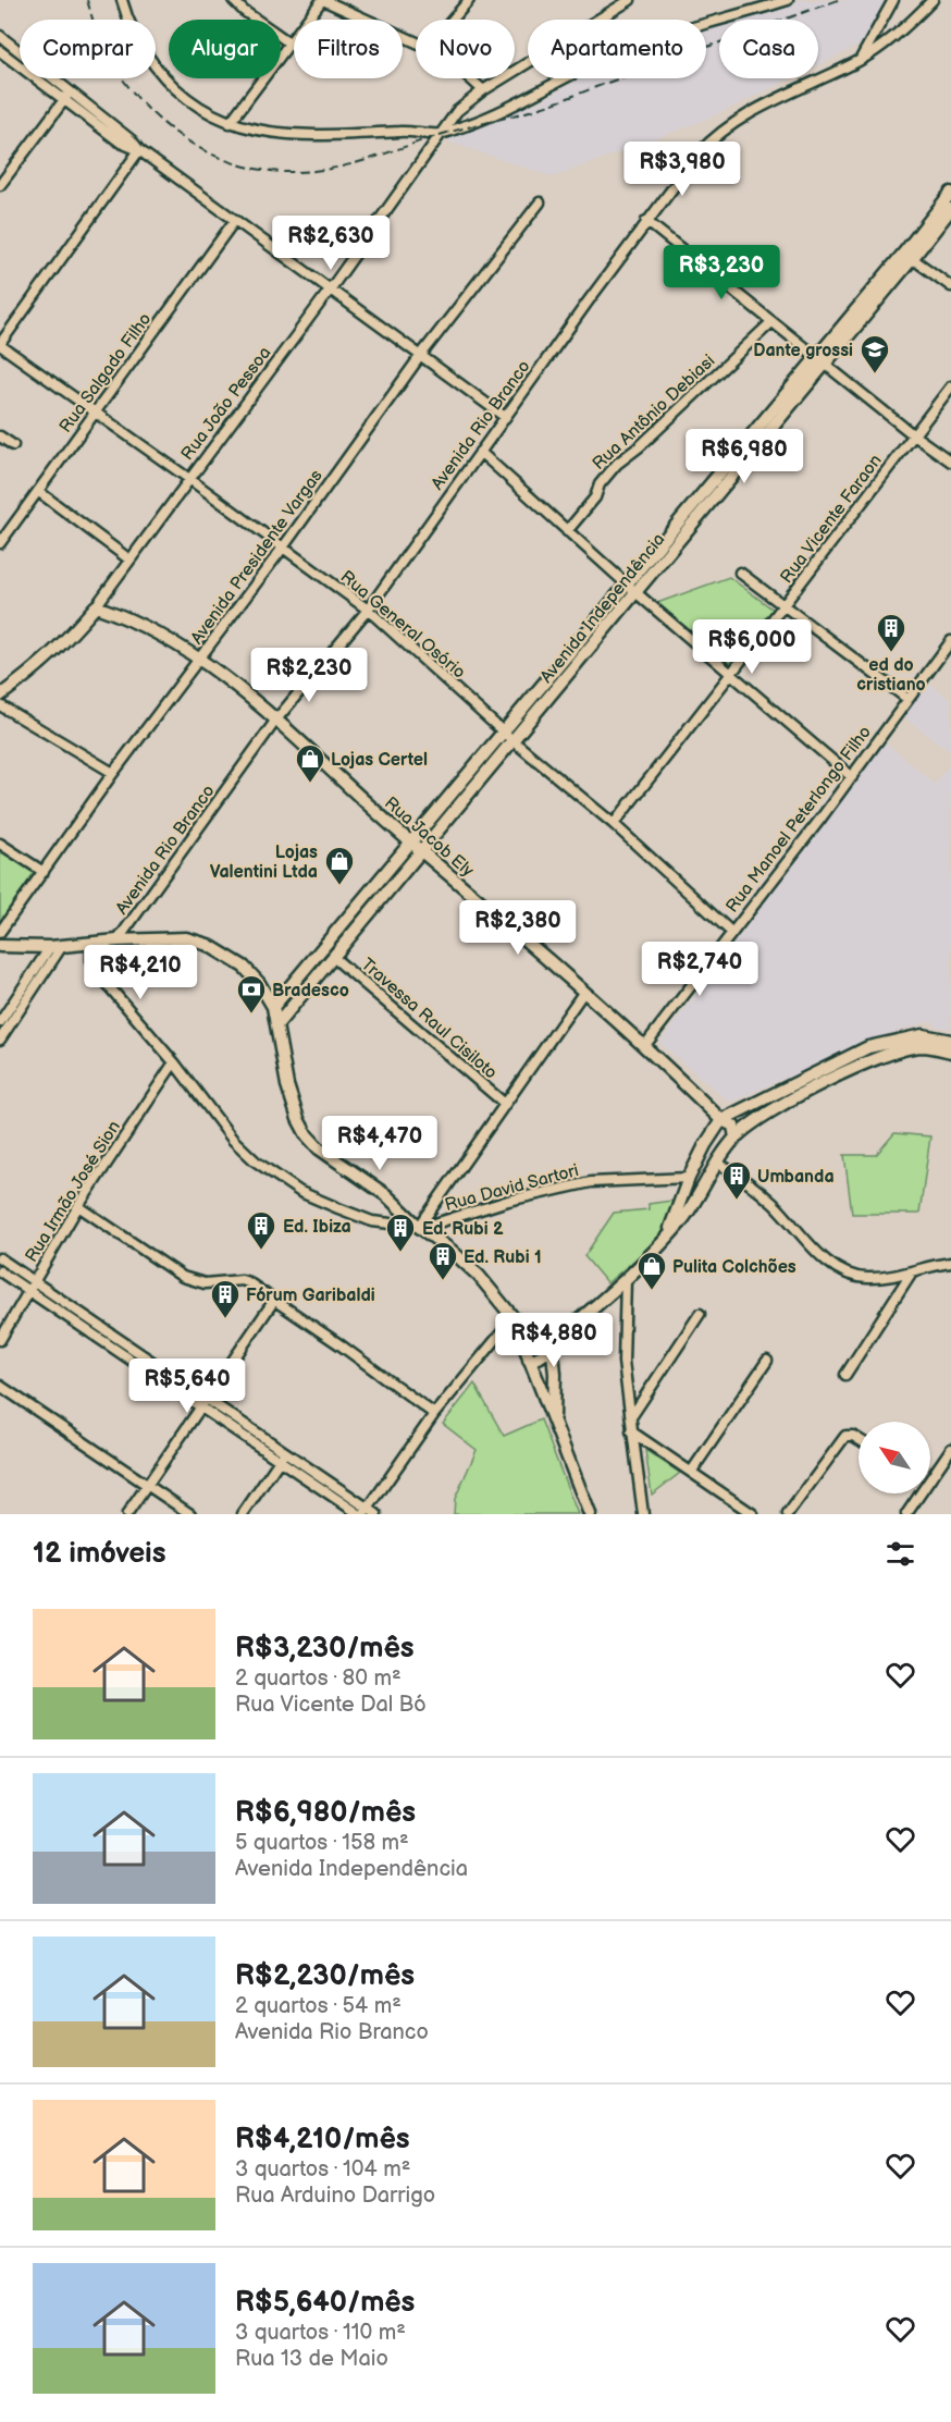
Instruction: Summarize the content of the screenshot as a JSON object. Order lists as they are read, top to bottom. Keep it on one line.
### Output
{"streets":{"main road":["Rua João Pessoa","Avenida Independência","Rua Jacob Ely"],"street":["Rua Salgado Filho","Rua Antônio Debiasi","Avenida Rio Branco","Rua Vicente Faraon","Avenida Presidente Vargas","Rua General Osório","Rua Manoel Peterlongo Filho","Travessa Raul Cisiloto","Rua David Sartori","Rua Irmão José Sion"]},"crossings":[["Rua Salgado Filho","Rua General Osório"],["Rua João Pessoa","Rua General Osório"],["Rua João Pessoa","Rua Jacob Ely"],["Avenida Rio Branco","Rua General Osório"],["Avenida Rio Branco","Rua Jacob Ely"],["Rua Vicente Faraon","Rua General Osório"],["Avenida Presidente Vargas","Rua General Osório"],["Avenida Presidente Vargas","Rua Jacob Ely"],["Avenida Independência","Rua General Osório"],["Avenida Independência","Rua Jacob Ely"],["Avenida Independência","Travessa Raul Cisiloto"],["Rua General Osório","Rua Manoel Peterlongo Filho"],["Rua Manoel Peterlongo Filho","Rua Jacob Ely"]],"places":{"school or university":["Dante grossi"],"building":["ed do cristiano","Umbanda","Ed. Ibiza","Ed. Rubi 2","Ed. Rubi 1","Fórum Garibaldi"],"shop":["Lojas Certel","Lojas Valentini Ltda","Pulita Colchões"],"bank":["Bradesco"]},"north":"top left","page":{"chip":["Comprar","Alugar","Filtros","Novo","Apartamento","Casa"],"price":["R$3,980","R$2,630","R$3,230","R$6,980","R$6,000","R$2,230","R$2,380","R$2,740","R$4,210","R$4,470","R$4,880","R$5,640"],"heading":"12 imóveis","list":[{"name":"R$3,230/mês","note":"2 quartos · 80 m² · Rua Vicente Dal Bó"},{"name":"R$6,980/mês","note":"5 quartos · 158 m² · Avenida Independência"},{"name":"R$2,230/mês","note":"2 quartos · 54 m² · Avenida Rio Branco"},{"name":"R$4,210/mês","note":"3 quartos · 104 m² · Rua Arduino Darrigo"},{"name":"R$5,640/mês","note":"3 quartos · 110 m² · Rua 13 de Maio"}]}}
